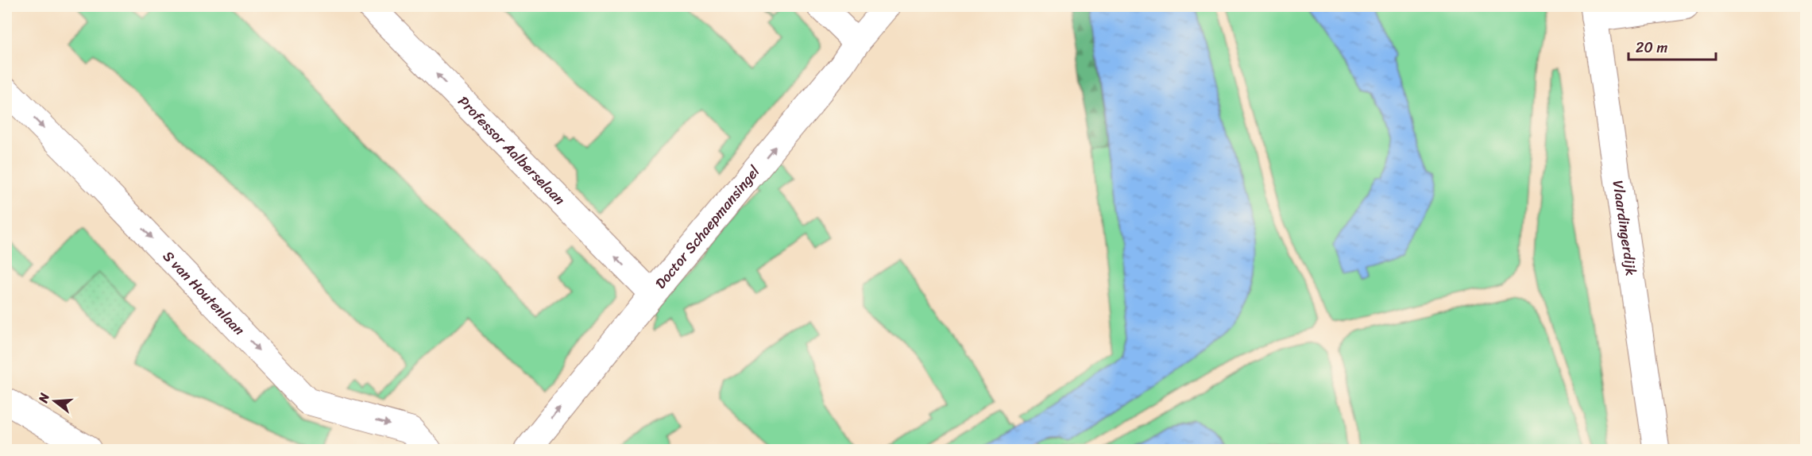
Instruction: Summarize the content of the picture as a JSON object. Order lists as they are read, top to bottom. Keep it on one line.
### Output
{"streets":{"street":["Professor Aalberselaan","Doctor Schaepmansingel","Vlaardingerdijk","S van Houtenlaan"]},"crossings":[["Professor Aalberselaan","Doctor Schaepmansingel"]],"one_way":["Professor Aalberselaan","Doctor Schaepmansingel","S van Houtenlaan"],"scale_bar":"20 m","north":"left"}
